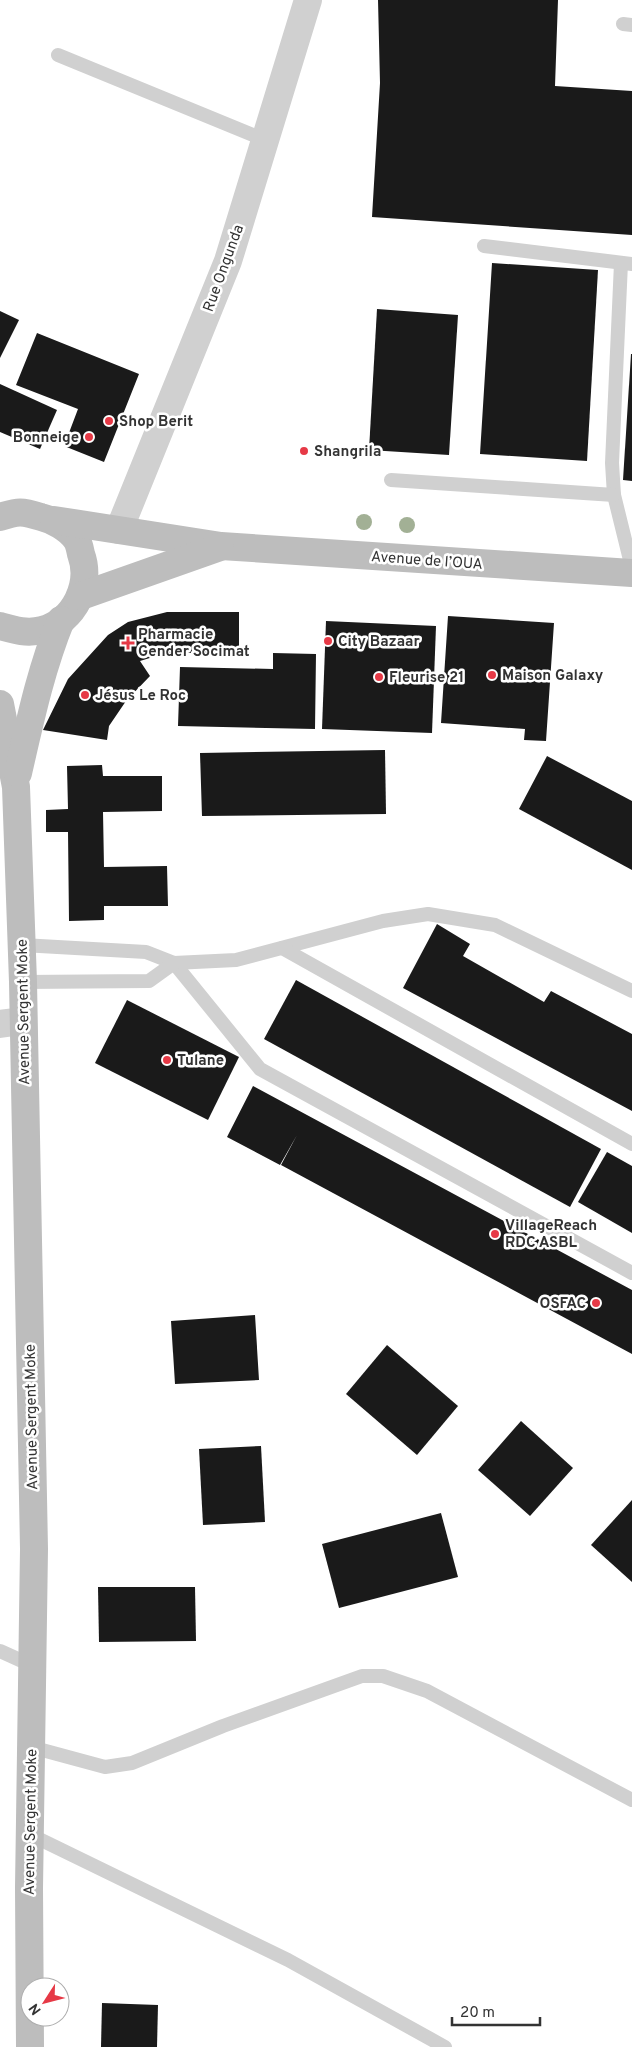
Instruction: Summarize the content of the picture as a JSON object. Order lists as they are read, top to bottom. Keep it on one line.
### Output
{"streets":{"main road":["Avenue de l’OUA","Avenue Sergent Moke"],"street":["Rue Ongunda"]},"crossings":[["Rue Ongunda","Avenue de l’OUA"]],"places":{"other":["Shop Berit","Bonneige","Shangrila","City Bazaar","Maison Galaxy","Fleurise 21","Jésus Le Roc","Tulane","VillageReach RDC ASBL","OSFAC"],"health":["Pharmacie Gender Socimat"]},"scale_bar":"20 m","north":"bottom left"}
